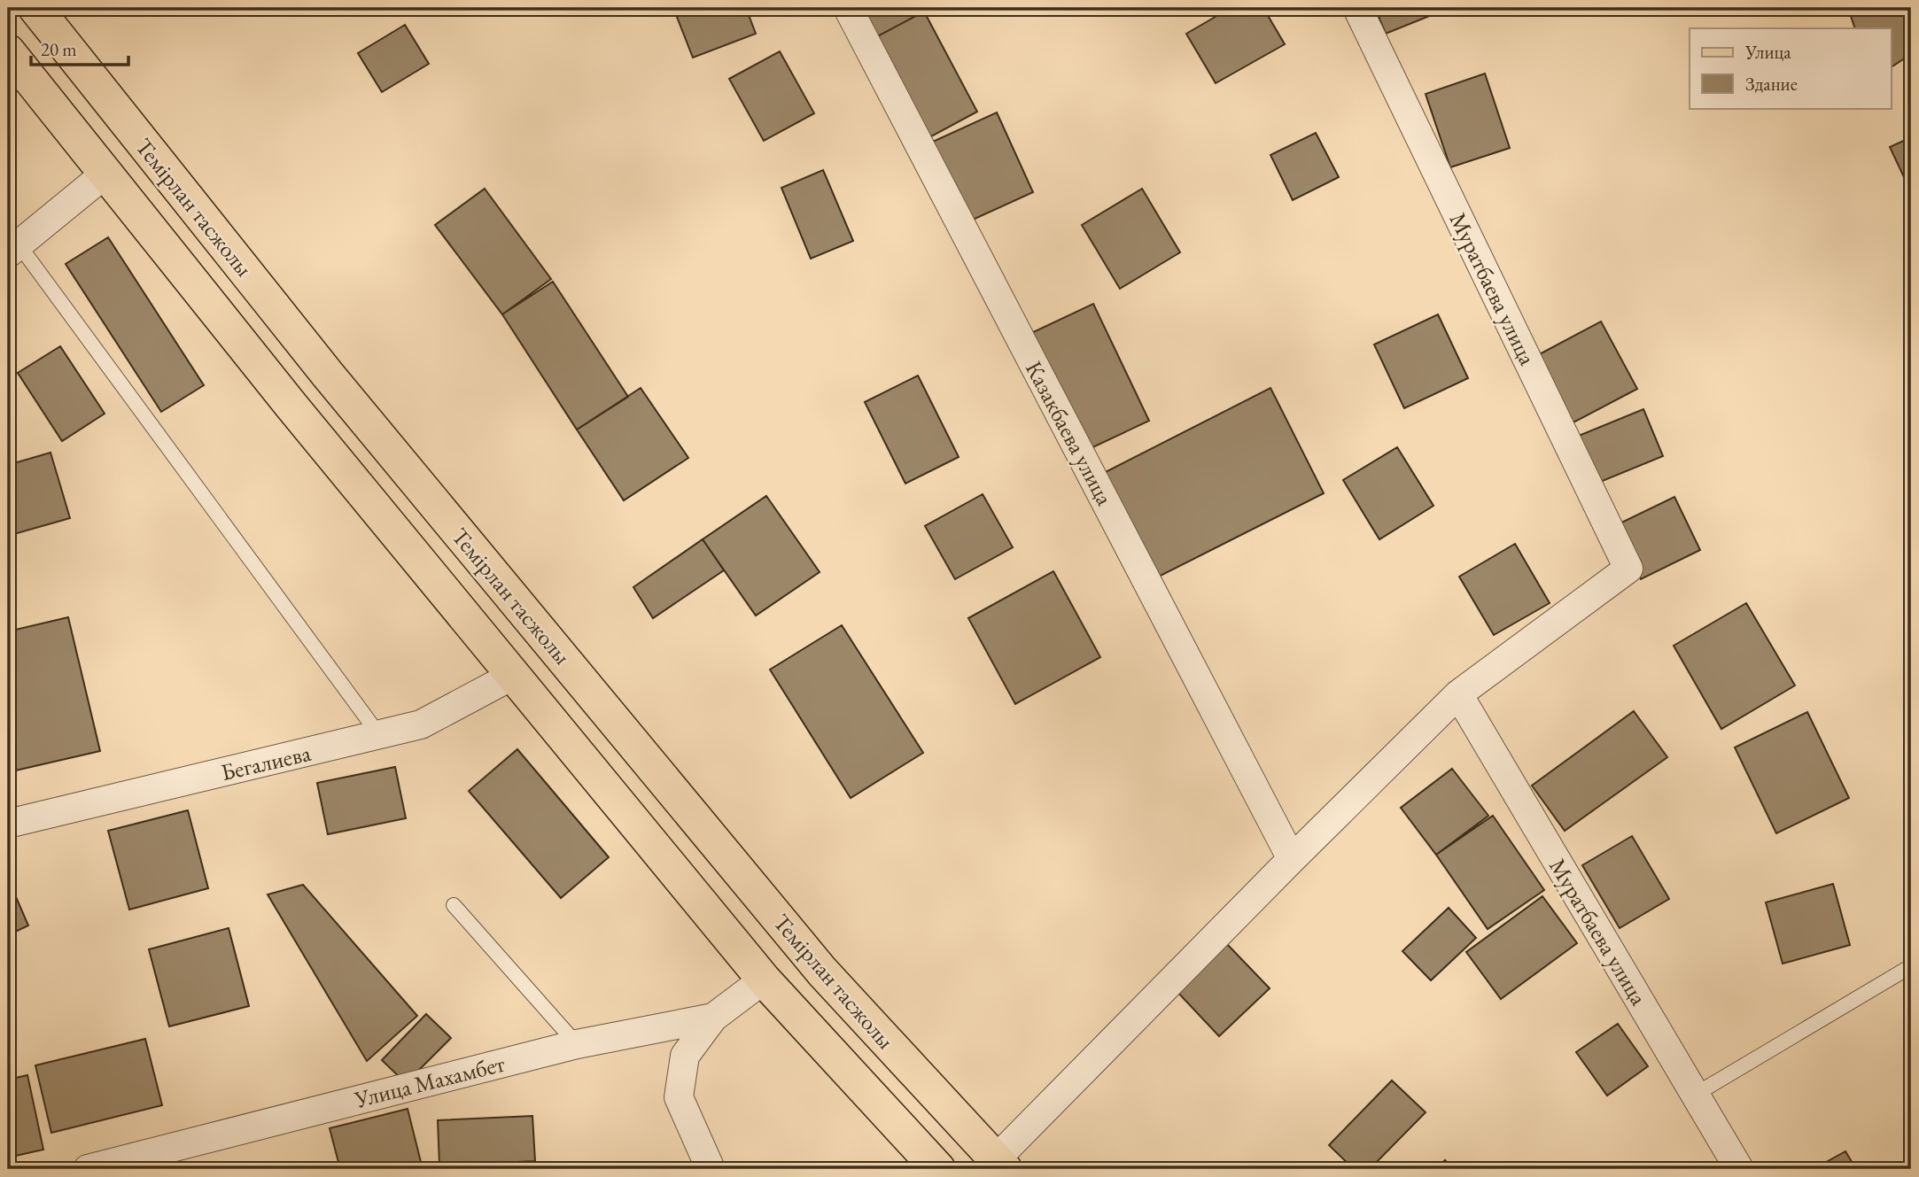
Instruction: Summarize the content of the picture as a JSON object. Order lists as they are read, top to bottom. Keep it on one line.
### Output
{"streets":{"main road":["Темірлан тасжолы"],"street":["Муратбаева улица","Казакбаева улица","Бегалиева","Улица Махамбет"]},"crossings":[["Темірлан тасжолы","Бегалиева"],["Темірлан тасжолы","Улица Махамбет"]],"legend":["Улица","Здание"],"scale_bar":"20 m"}
